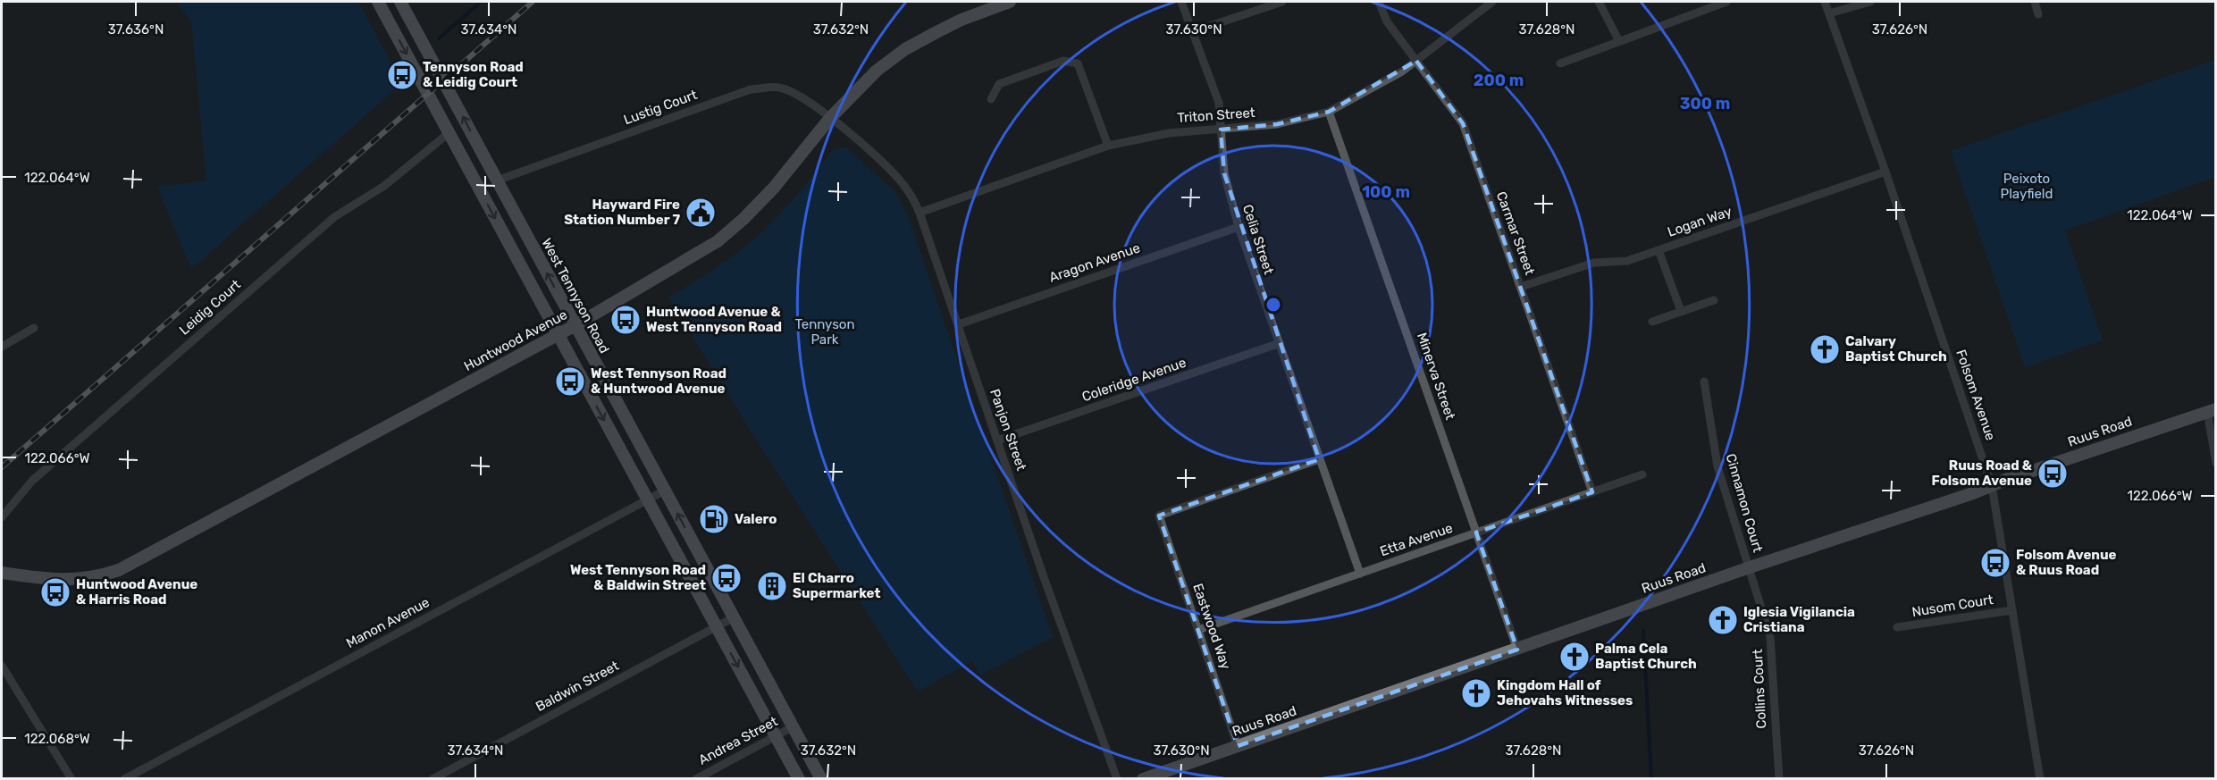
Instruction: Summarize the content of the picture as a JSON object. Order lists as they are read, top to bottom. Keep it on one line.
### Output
{"streets":{"street":["Lustig Court","Triton Street","Logan Way","Carmar Street","Celia Street","Aragon Avenue","West Tennyson Road","Leidig Court","Huntwood Avenue","Minerva Street","Coleridge Avenue","Folsom Avenue","Panjon Street","Ruus Road","Cinnamon Court","Etta Avenue","Nusom Court","Manon Avenue","Eastwood Way","Baldwin Street","Collins Court","Andrea Street"]},"crossings":[["Lustig Court","West Tennyson Road"],["Lustig Court","Huntwood Avenue"],["Lustig Court","Panjon Street"],["Triton Street","Carmar Street"],["Triton Street","Celia Street"],["Triton Street","Minerva Street"],["Triton Street","Panjon Street"],["Logan Way","Carmar Street"],["Logan Way","Folsom Avenue"],["Carmar Street","Etta Avenue"],["Celia Street","Aragon Avenue"],["Celia Street","Coleridge Avenue"],["Celia Street","Etta Avenue"],["Celia Street","Eastwood Way"],["Aragon Avenue","Panjon Street"],["West Tennyson Road","Huntwood Avenue"],["West Tennyson Road","Manon Avenue"],["West Tennyson Road","Baldwin Street"],["West Tennyson Road","Andrea Street"],["Huntwood Avenue","Panjon Street"],["Minerva Street","Ruus Road"],["Minerva Street","Etta Avenue"],["Coleridge Avenue","Panjon Street"],["Folsom Avenue","Ruus Road"],["Folsom Avenue","Nusom Court"],["Ruus Road","Cinnamon Court"],["Ruus Road","Eastwood Way"],["Ruus Road","Collins Court"],["Cinnamon Court","Collins Court"],["Etta Avenue","Eastwood Way"]],"parks":["Peixoto Playfield","Tennyson Park"],"places":{"bus stop":["Tennyson Road & Leidig Court","Huntwood Avenue & West Tennyson Road","West Tennyson Road & Huntwood Avenue","Ruus Road & Folsom Avenue","Folsom Avenue & Ruus Road","West Tennyson Road & Baldwin Street","Huntwood Avenue & Harris Road"],"public building":["Hayward Fire Station Number 7"],"church":["Calvary Baptist Church","Iglesia Vigilancia Cristiana","Palma Cela Baptist Church","Kingdom Hall of Jehovahs Witnesses"],"fuel station":["Valero"],"building":["El Charro Supermarket"]},"coordinates":["37.636°N","37.634°N","37.632°N","37.630°N","37.628°N","37.626°N","122.064°W","122.066°W","122.068°W"],"rings":["200 m","300 m","100 m"]}
